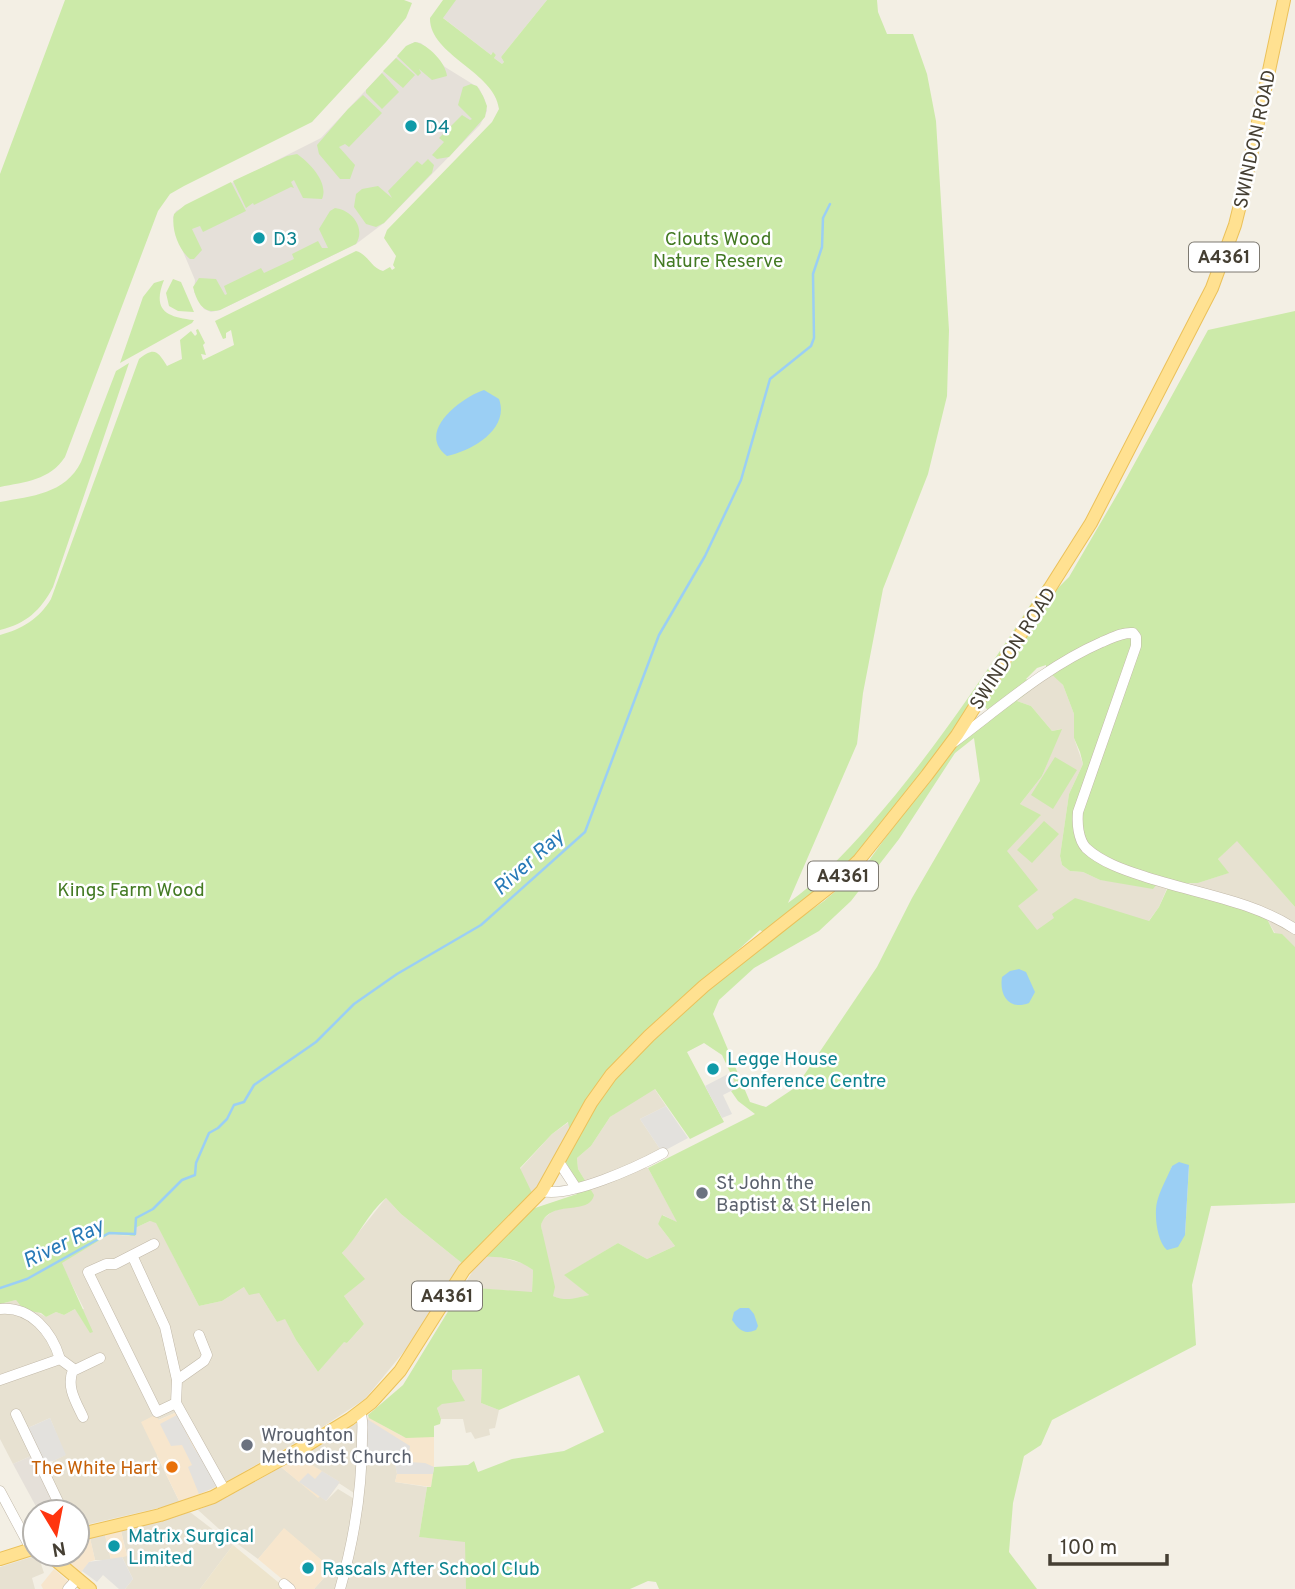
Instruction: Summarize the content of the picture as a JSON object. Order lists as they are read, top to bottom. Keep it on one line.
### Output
{"streets":{"main road":["SWINDON ROAD","A4361"]},"crossings":[["SWINDON ROAD","A4361"]],"water":["River Ray"],"parks":["Clouts Wood Nature Reserve","Kings Farm Wood"],"places":["D4","D3","Legge House Conference Centre","St John the Baptist & St Helen","Wroughton Methodist Church","The White Hart","Matrix Surgical Limited","Rascals After School Club"],"scale_bar":"100 m","north":"bottom"}
